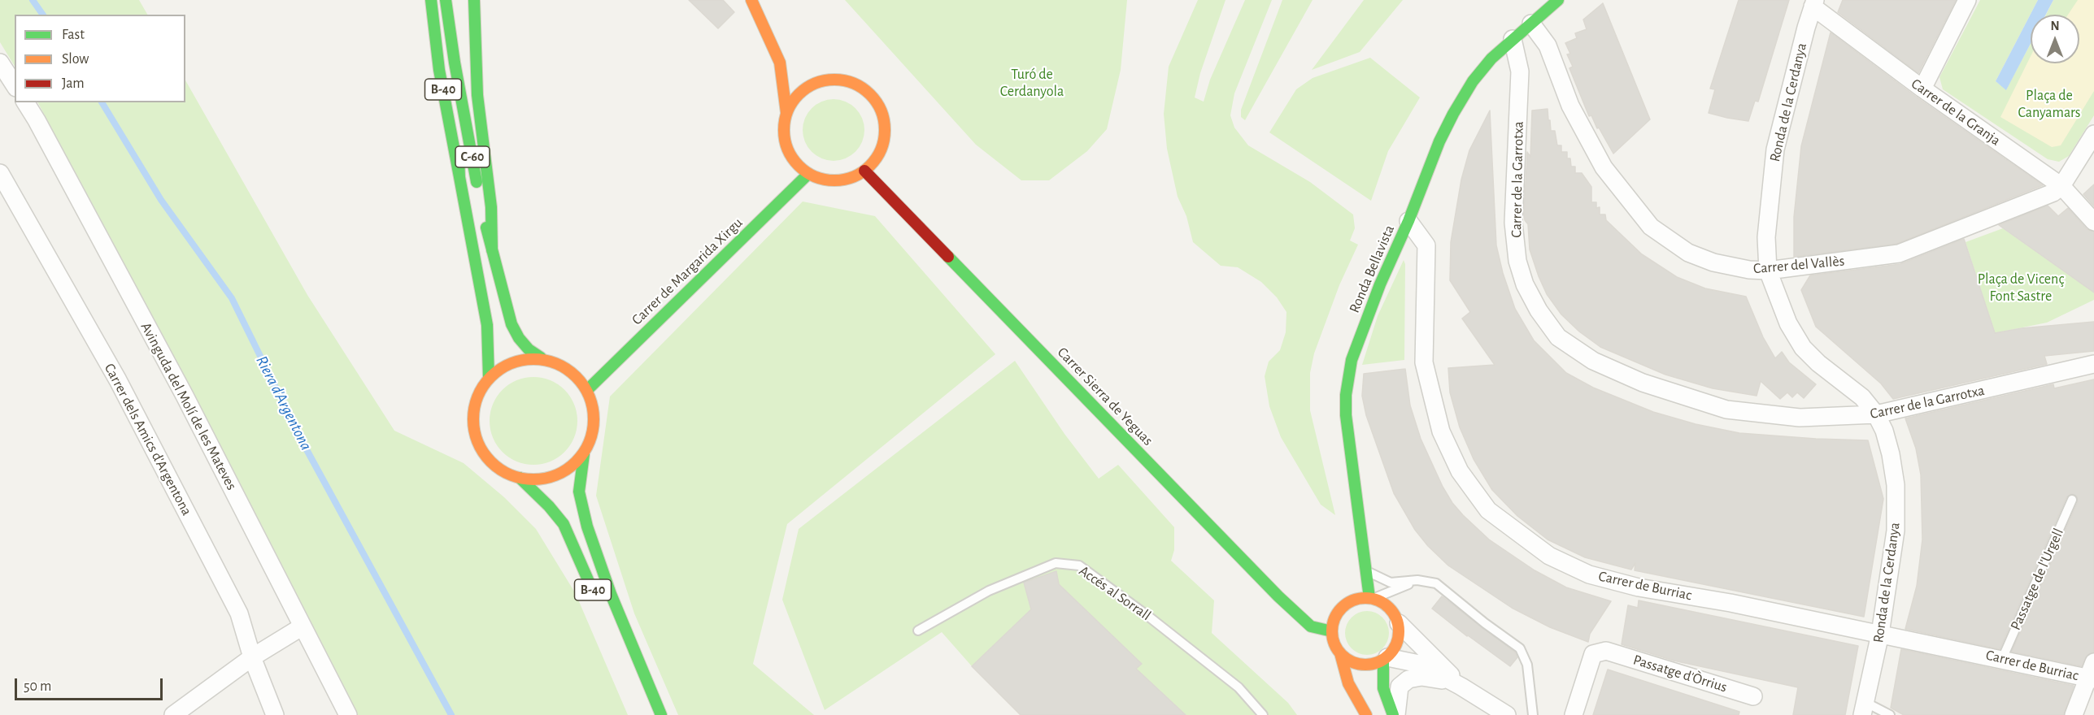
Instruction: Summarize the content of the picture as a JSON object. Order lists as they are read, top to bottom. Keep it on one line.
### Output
{"streets":{"main road":["B-40","C-60","Ronda Bellavista","Carrer de Margarida Xirgu","Carrer Sierra de Yeguas"],"street":["Ronda de la Cerdanya","Carrer de la Granja","Carrer de la Garrotxa","Carrer del Vallès","Avinguda del Molí de les Mateves","Carrer dels Amics d'Argentona","Carrer de Burriac","Passatge d'Òrrius"],"lane":["Passatge de l'Urgell","Accés al Sorrall"]},"crossings":[["B-40","C-60"],["B-40","Carrer de Margarida Xirgu"],["Ronda de la Cerdanya","Carrer de la Granja"],["Ronda de la Cerdanya","Carrer de la Garrotxa"],["Ronda de la Cerdanya","Carrer del Vallès"],["Ronda de la Cerdanya","Carrer de Burriac"],["Carrer de la Granja","Carrer del Vallès"],["Carrer de la Garrotxa","Ronda Bellavista"],["Carrer del Vallès","Ronda Bellavista"],["Ronda Bellavista","Carrer Sierra de Yeguas"],["Ronda Bellavista","Carrer de Burriac"],["Carrer de Margarida Xirgu","Carrer Sierra de Yeguas"],["Passatge de l'Urgell","Carrer de Burriac"]],"water":["Riera d'Argentona"],"parks":["Turó de Cerdanyola","Plaça de Canyamars","Plaça de Vicenç Font Sastre"],"legend":["Fast","Slow","Jam"],"scale_bar":"50 m","north":"top"}
